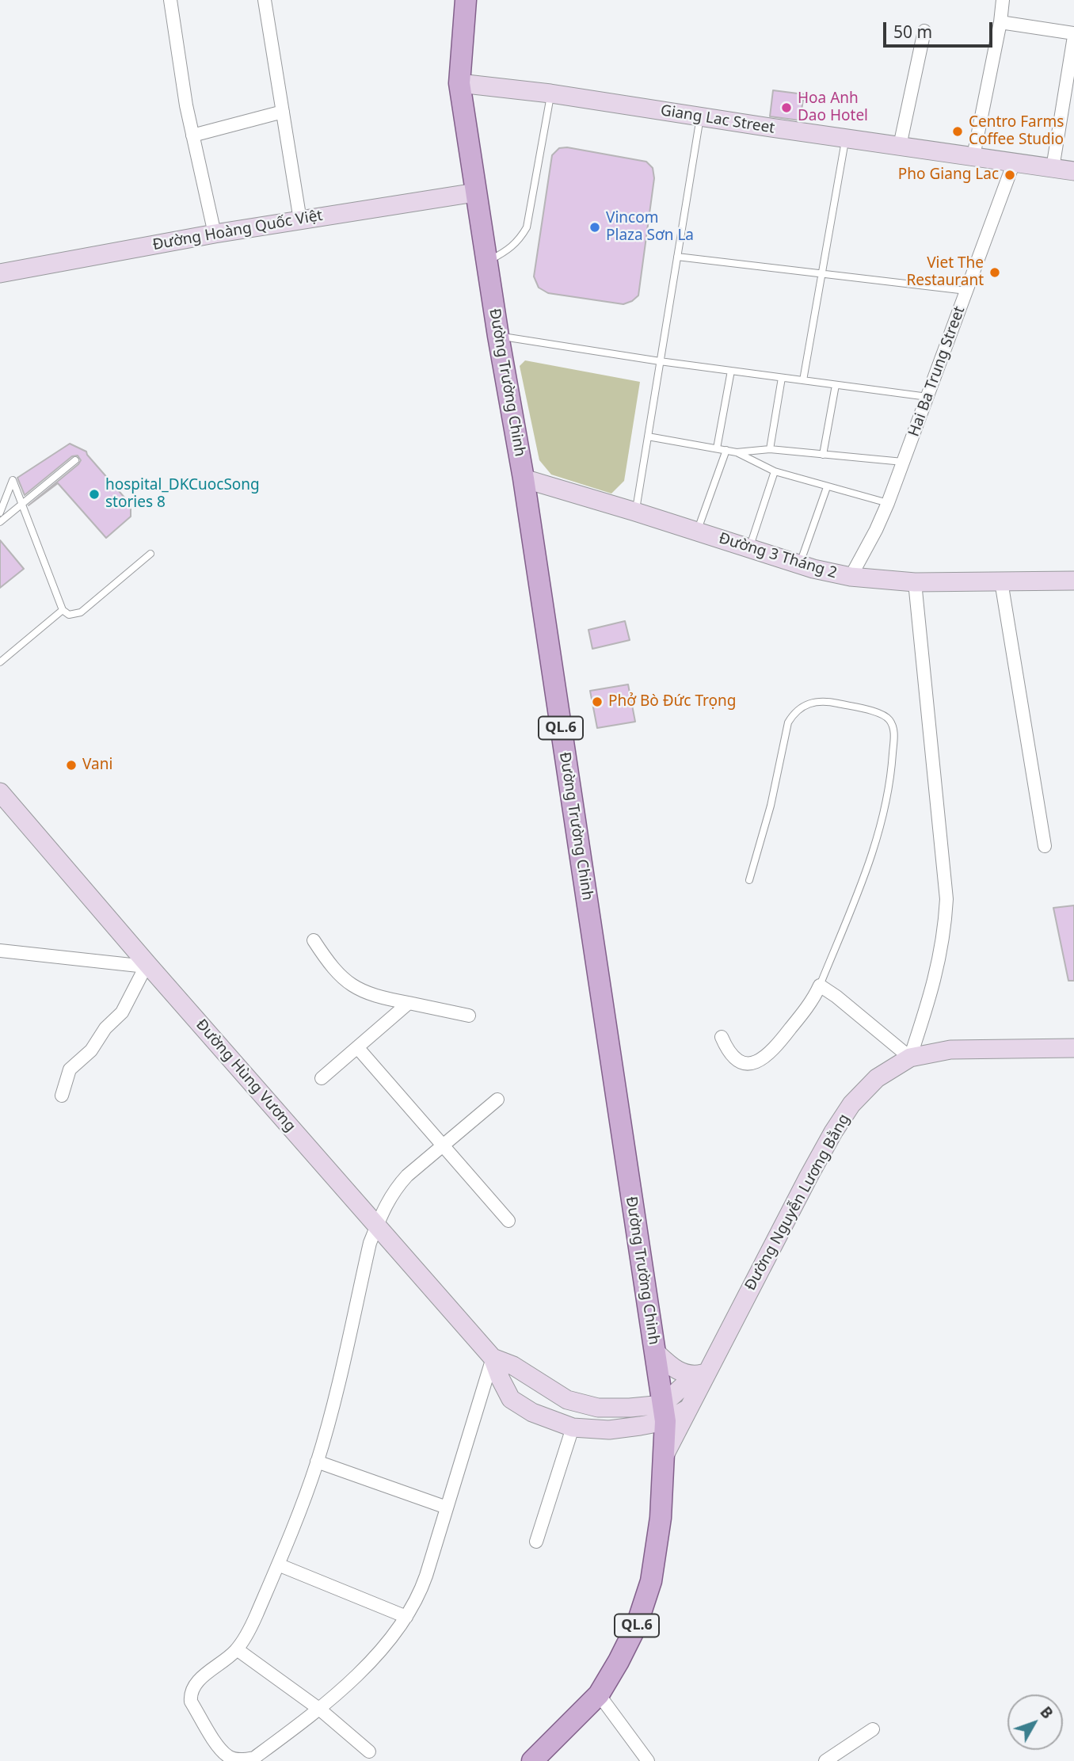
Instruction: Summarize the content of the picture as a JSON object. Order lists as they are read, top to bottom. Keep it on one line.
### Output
{"streets":{"main road":["Đường Trường Chinh","QL.6"],"street":["Giang Lac Street","Đường Hoàng Quốc Việt","Hai Ba Trung Street","Đường 3 Tháng 2","Đường Hùng Vương","Đường Nguyễn Lương Bằng"]},"crossings":[["Giang Lac Street","Hai Ba Trung Street"],["Giang Lac Street","Đường Trường Chinh"],["Đường Hoàng Quốc Việt","Đường Trường Chinh"],["Hai Ba Trung Street","Đường 3 Tháng 2"],["Đường Trường Chinh","Đường 3 Tháng 2"],["Đường Trường Chinh","QL.6"],["Đường Trường Chinh","Đường Hùng Vương"],["Đường Trường Chinh","Đường Nguyễn Lương Bằng"],["QL.6","Đường Nguyễn Lương Bằng"]],"places":["Hoa Anh Dao Hotel","Centro Farms Coffee Studio","Pho Giang Lac","Vincom Plaza Sơn La","Viet The Restaurant","hospital_DKCuocSong stories 8","Phở Bò Đức Trọng","Vani"],"scale_bar":"50 m","north":"top right"}
